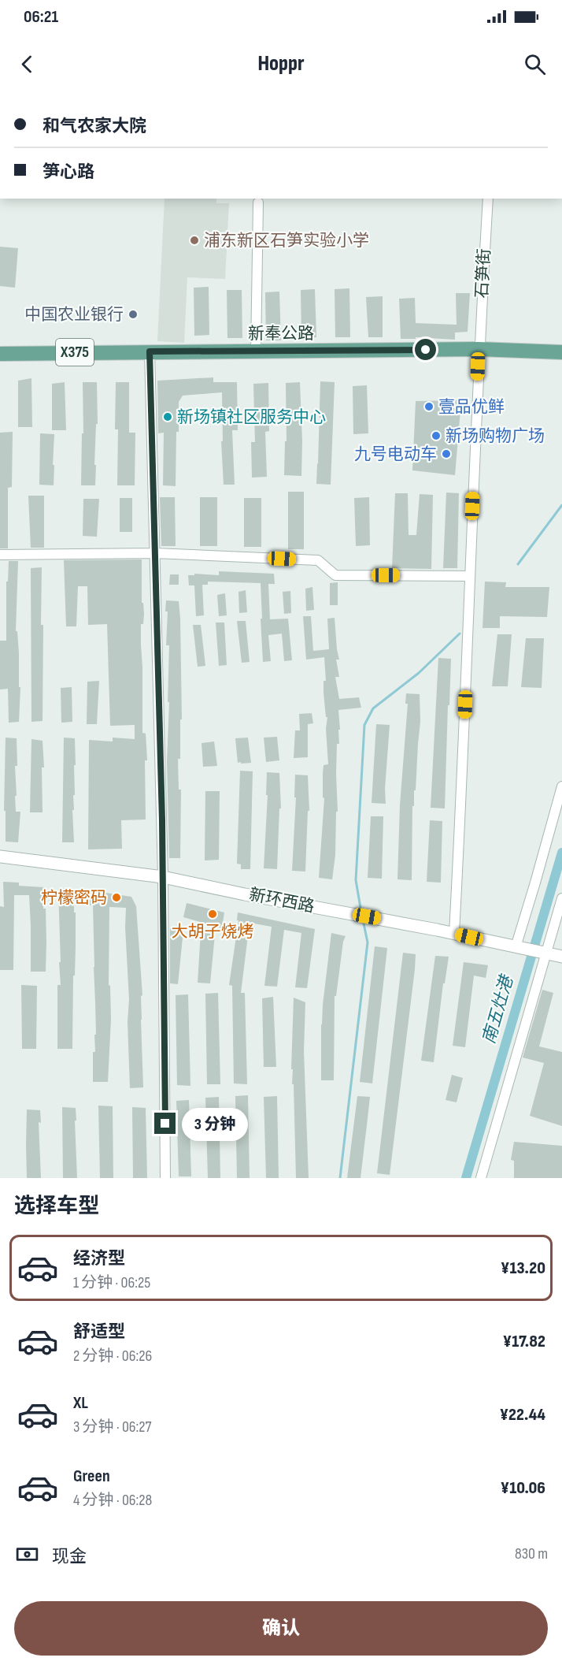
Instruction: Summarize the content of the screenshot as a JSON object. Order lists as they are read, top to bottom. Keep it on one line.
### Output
{"streets":{"main road":["新奉公路","X375"],"street":["石笋街","新环西路"]},"crossings":[["石笋街","新奉公路"],["石笋街","新环西路"]],"water":["南五灶港"],"places":["浦东新区石笋实验小学","中国农业银行","壹品优鲜","新场镇社区服务中心","新场购物广场","九号电动车","柠檬密码","大胡子烧烤"],"page":{"status":"06:21","header":"Hoppr","banner":["和气农家大院","笋心路"],"bubble":"3 分钟","heading":"选择车型","list":[{"name":"经济型","note":"1 分钟 · 06:25","value":"¥13.20"},{"name":"舒适型","note":"2 分钟 · 06:26","value":"¥17.82"},{"name":"XL","note":"3 分钟 · 06:27","value":"¥22.44"},{"name":"Green","note":"4 分钟 · 06:28","value":"¥10.06"}],"pay":["现金","830 m"],"buttons":"确认"}}
